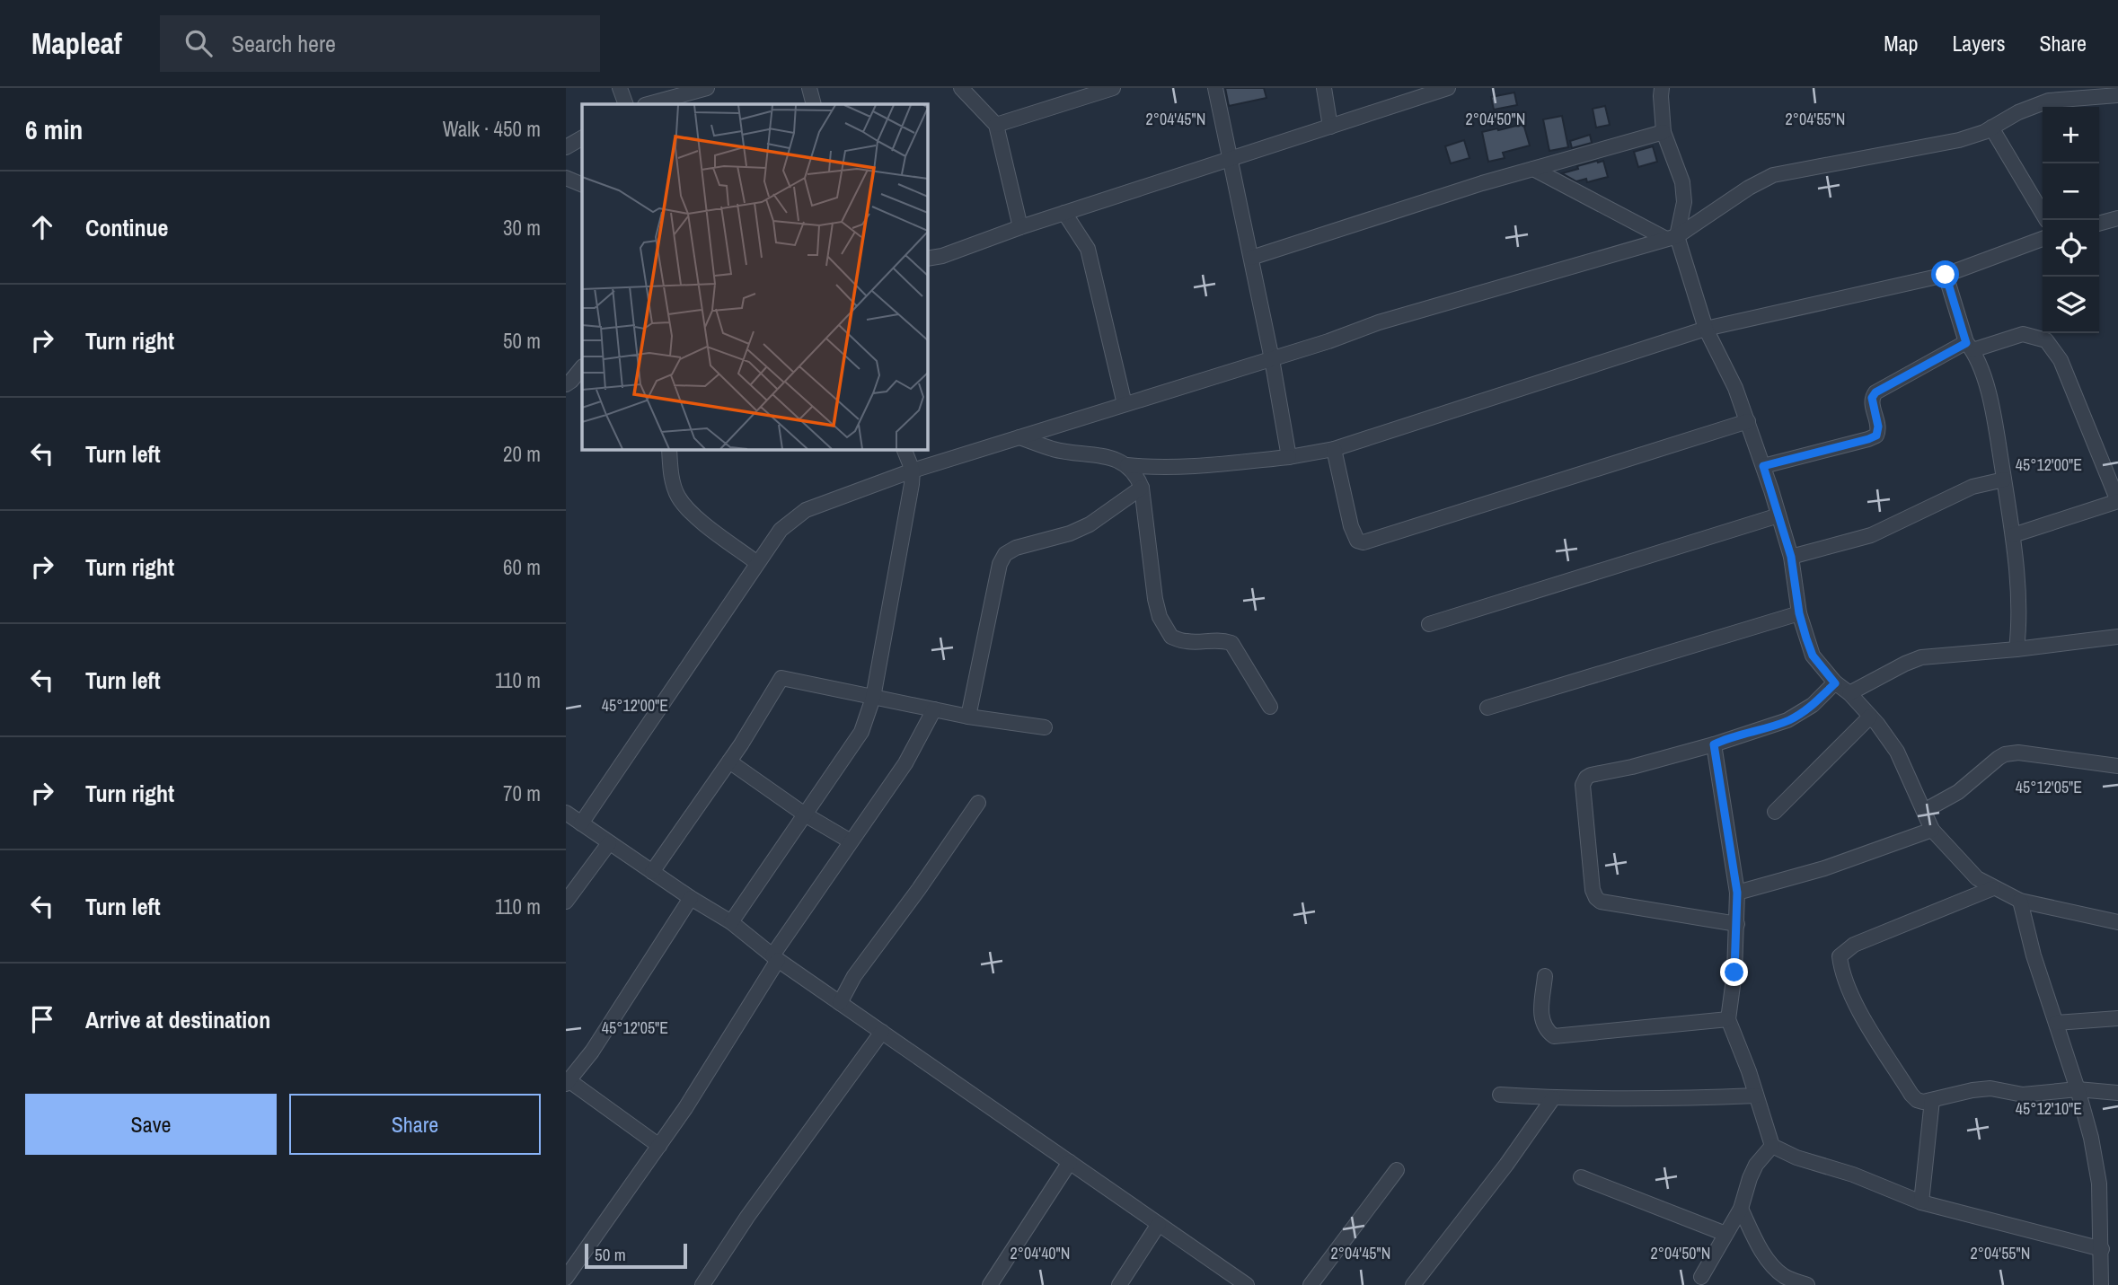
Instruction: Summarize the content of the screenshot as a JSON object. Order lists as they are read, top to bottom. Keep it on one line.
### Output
{"scale_bar":"50 m","page":{"header":"Mapleaf","search":"Search here","nav":["Map","Layers","Share"],"heading":["6 min","Walk · 450 m"],"map_buttons":["+","−"],"list":[["Continue","30 m"],["Turn right","50 m"],["Turn left","20 m"],["Turn right","60 m"],["Turn left","110 m"],["Turn right","70 m"],["Turn left","110 m"],"Arrive at destination"],"buttons":["Save","Share"],"scale":"50 m"},"coordinates":["2°04'45\"N","2°04'50\"N","2°04'55\"N","45°12'00\"E","45°12'05\"E","45°12'10\"E","2°04'40\"N"]}
